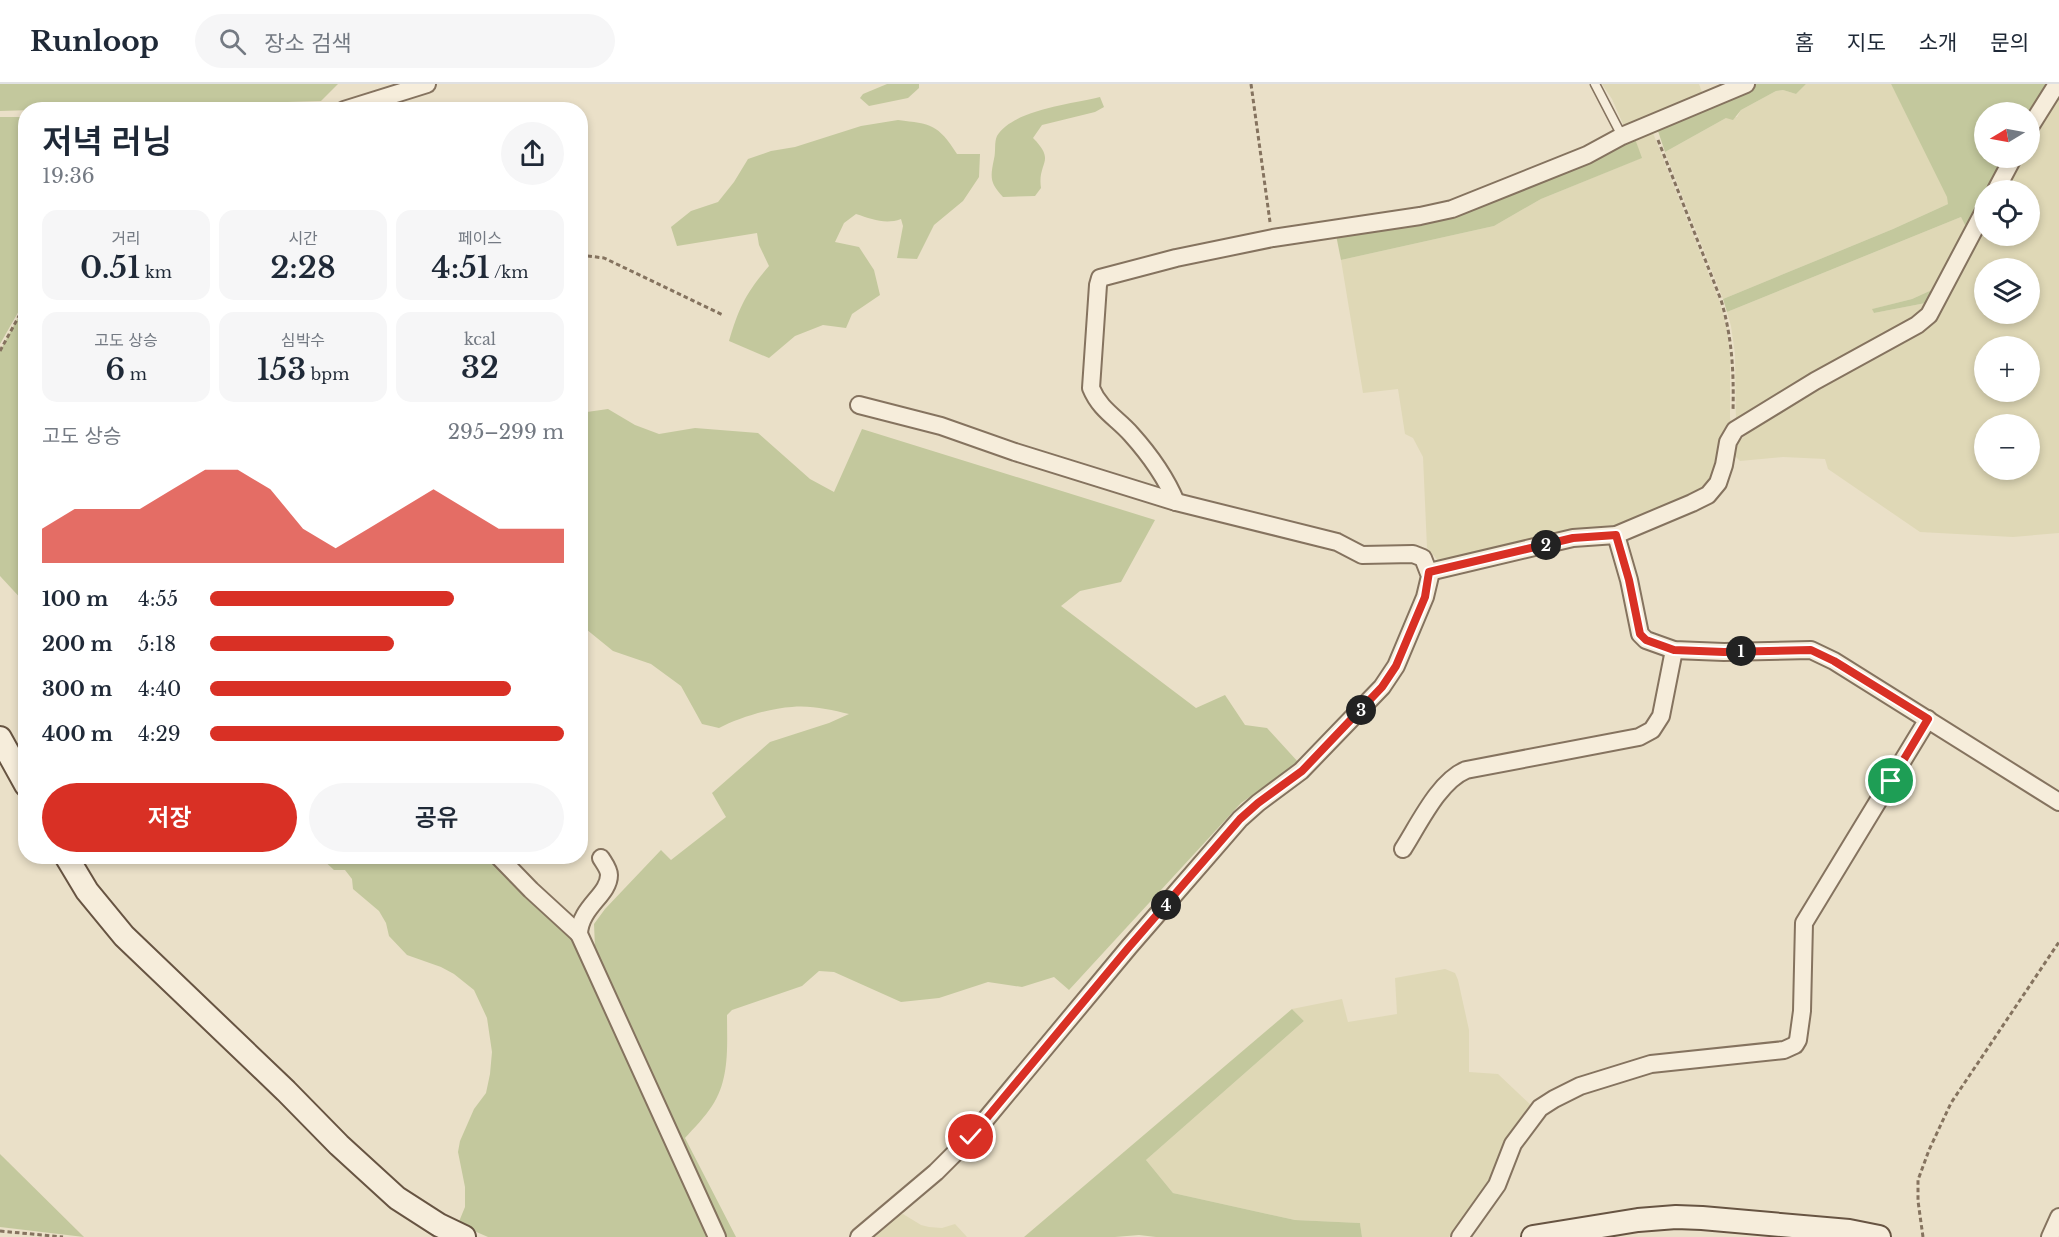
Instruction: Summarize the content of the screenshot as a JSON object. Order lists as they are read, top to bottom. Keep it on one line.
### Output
{"north":"left","page":{"header":"Runloop","search":"장소 검색","nav":["홈","지도","소개","문의"],"map_buttons":["+","−"],"heading":["저녁 러닝","19:36"],"stats":[["거리","0.51 km"],["시간","2:28"],["페이스","4:51 /km"],["고도 상승","6 m"],["심박수","153 bpm"],["kcal","32"]],"chart":["고도 상승","295–299 m"],"pins":["2","1","3","4"],"list":[{"name":"100 m","note":"4:55"},{"name":"200 m","note":"5:18"},{"name":"300 m","note":"4:40"},{"name":"400 m","note":"4:29"}],"buttons":["저장","공유"]}}
